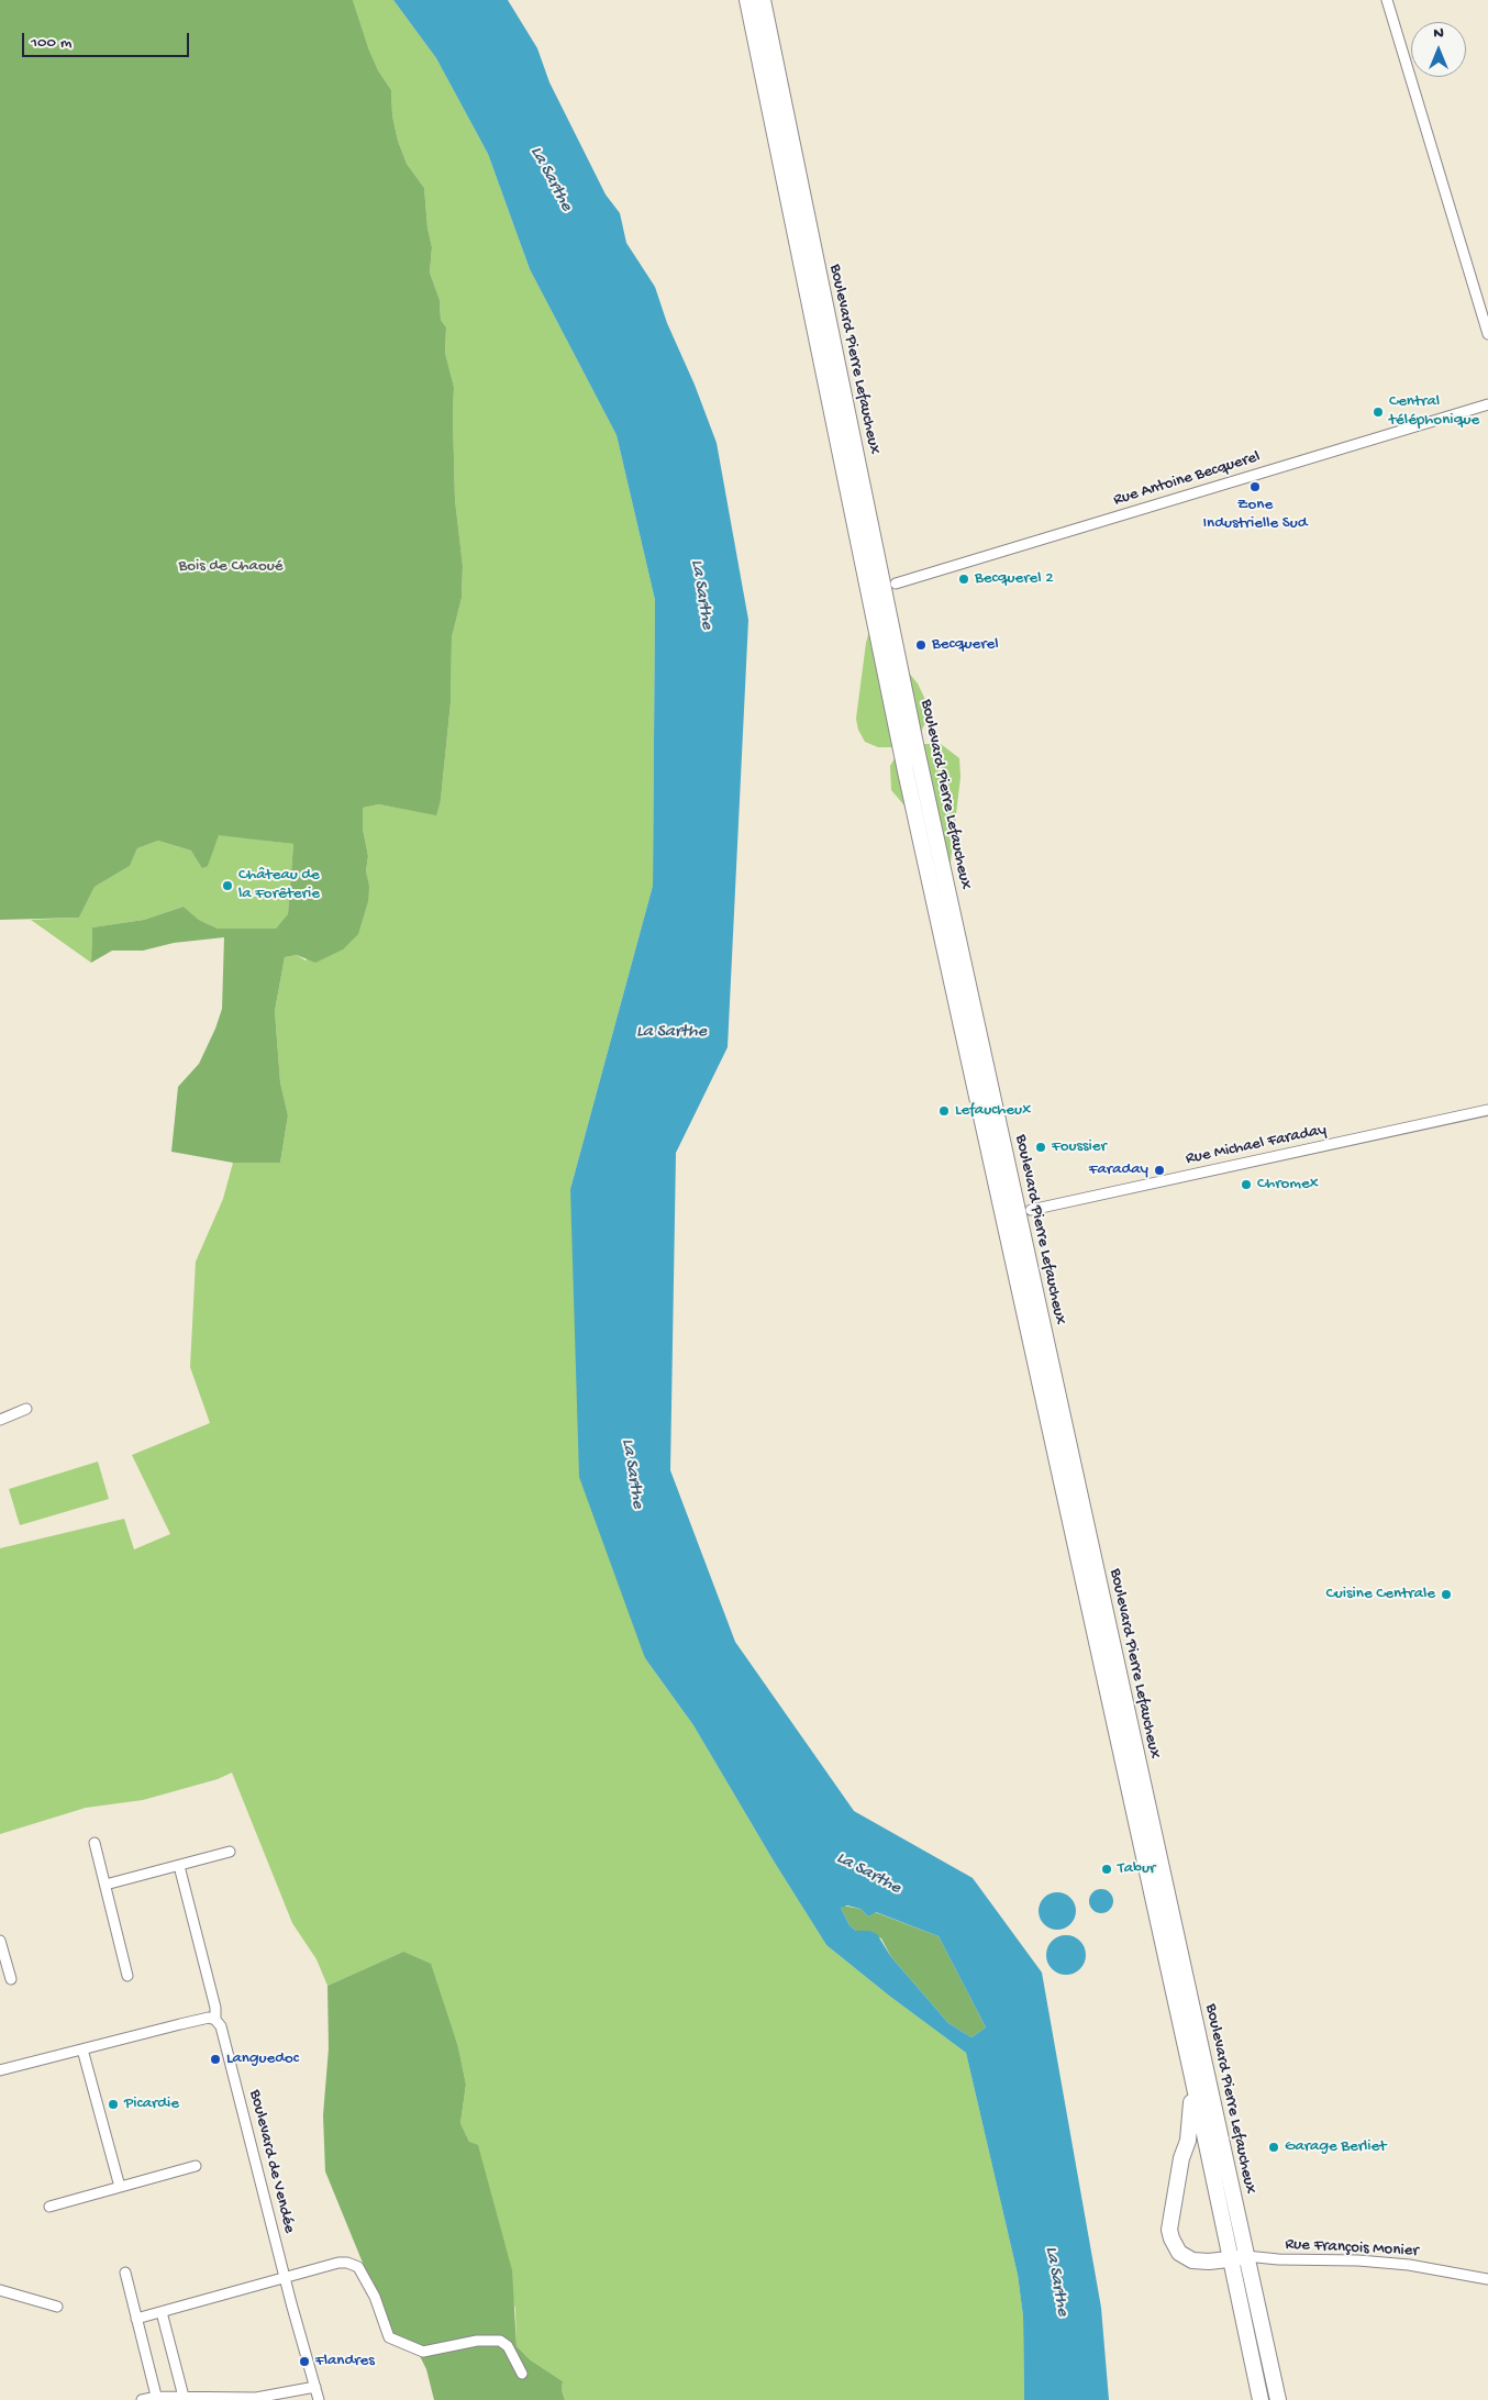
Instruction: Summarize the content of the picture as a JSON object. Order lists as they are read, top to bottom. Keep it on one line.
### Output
{"streets":{"main road":["Boulevard Pierre Lefaucheux"],"street":["Rue Antoine Becquerel","Rue Michael Faraday","Boulevard de Vendée","Rue François Monier"]},"crossings":[["Boulevard Pierre Lefaucheux","Rue François Monier"]],"water":["La Sarthe"],"parks":["Bois de Chaoué"],"places":["Central téléphonique","Zone Industrielle Sud","Becquerel 2","Becquerel","Château de la Forêterie","Lefaucheux","Foussier","Faraday","Chromex","Cuisine Centrale","Tabur","Languedoc","Picardie","Garage Berliet","Flandres"],"scale_bar":"100 m","north":"top"}
